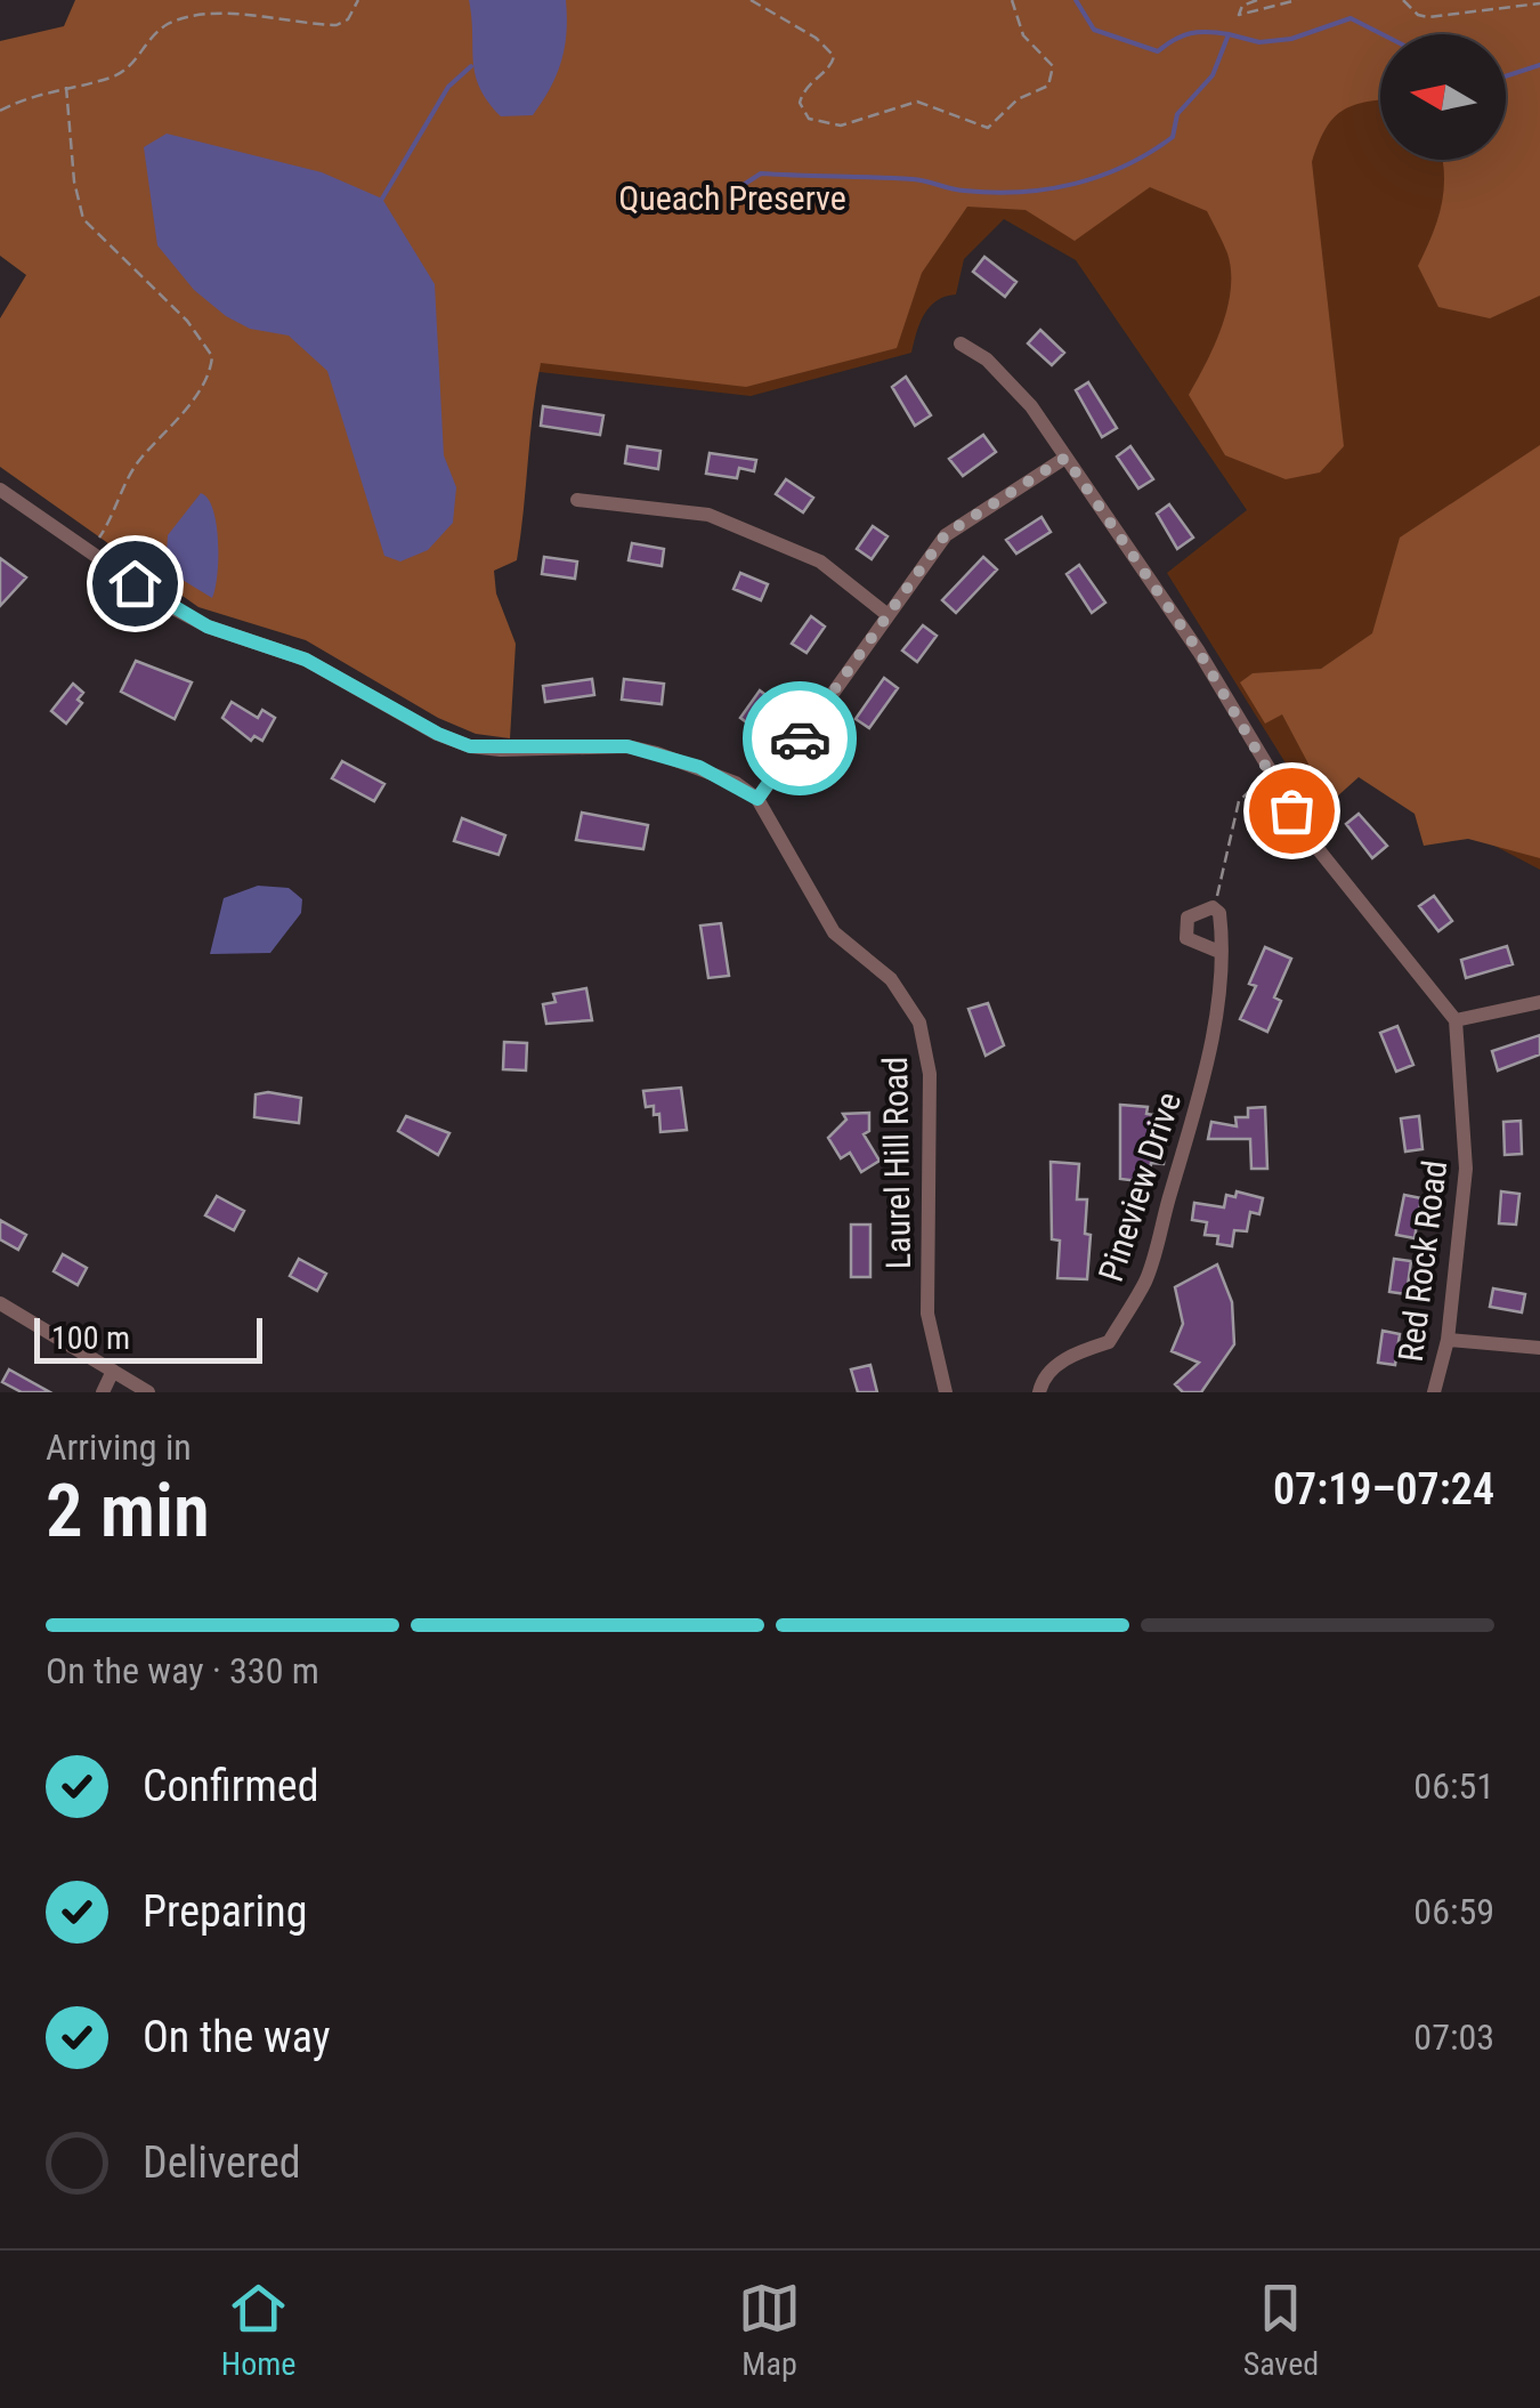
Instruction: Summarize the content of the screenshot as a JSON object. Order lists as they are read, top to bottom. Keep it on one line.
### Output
{"streets":{"street":["Laurel Hill Road","Pineview Drive","Red Rock Road"]},"parks":["Queach Preserve"],"scale_bar":"100 m","north":"left","page":{"scale":"100 m","heading":["2 min","Arriving in","07:19–07:24"],"bar":"On the way · 330 m","list":[["Confirmed","06:51"],["Preparing","06:59"],["On the way","07:03"],"Delivered"],"tabs":["Home","Map","Saved"]}}
